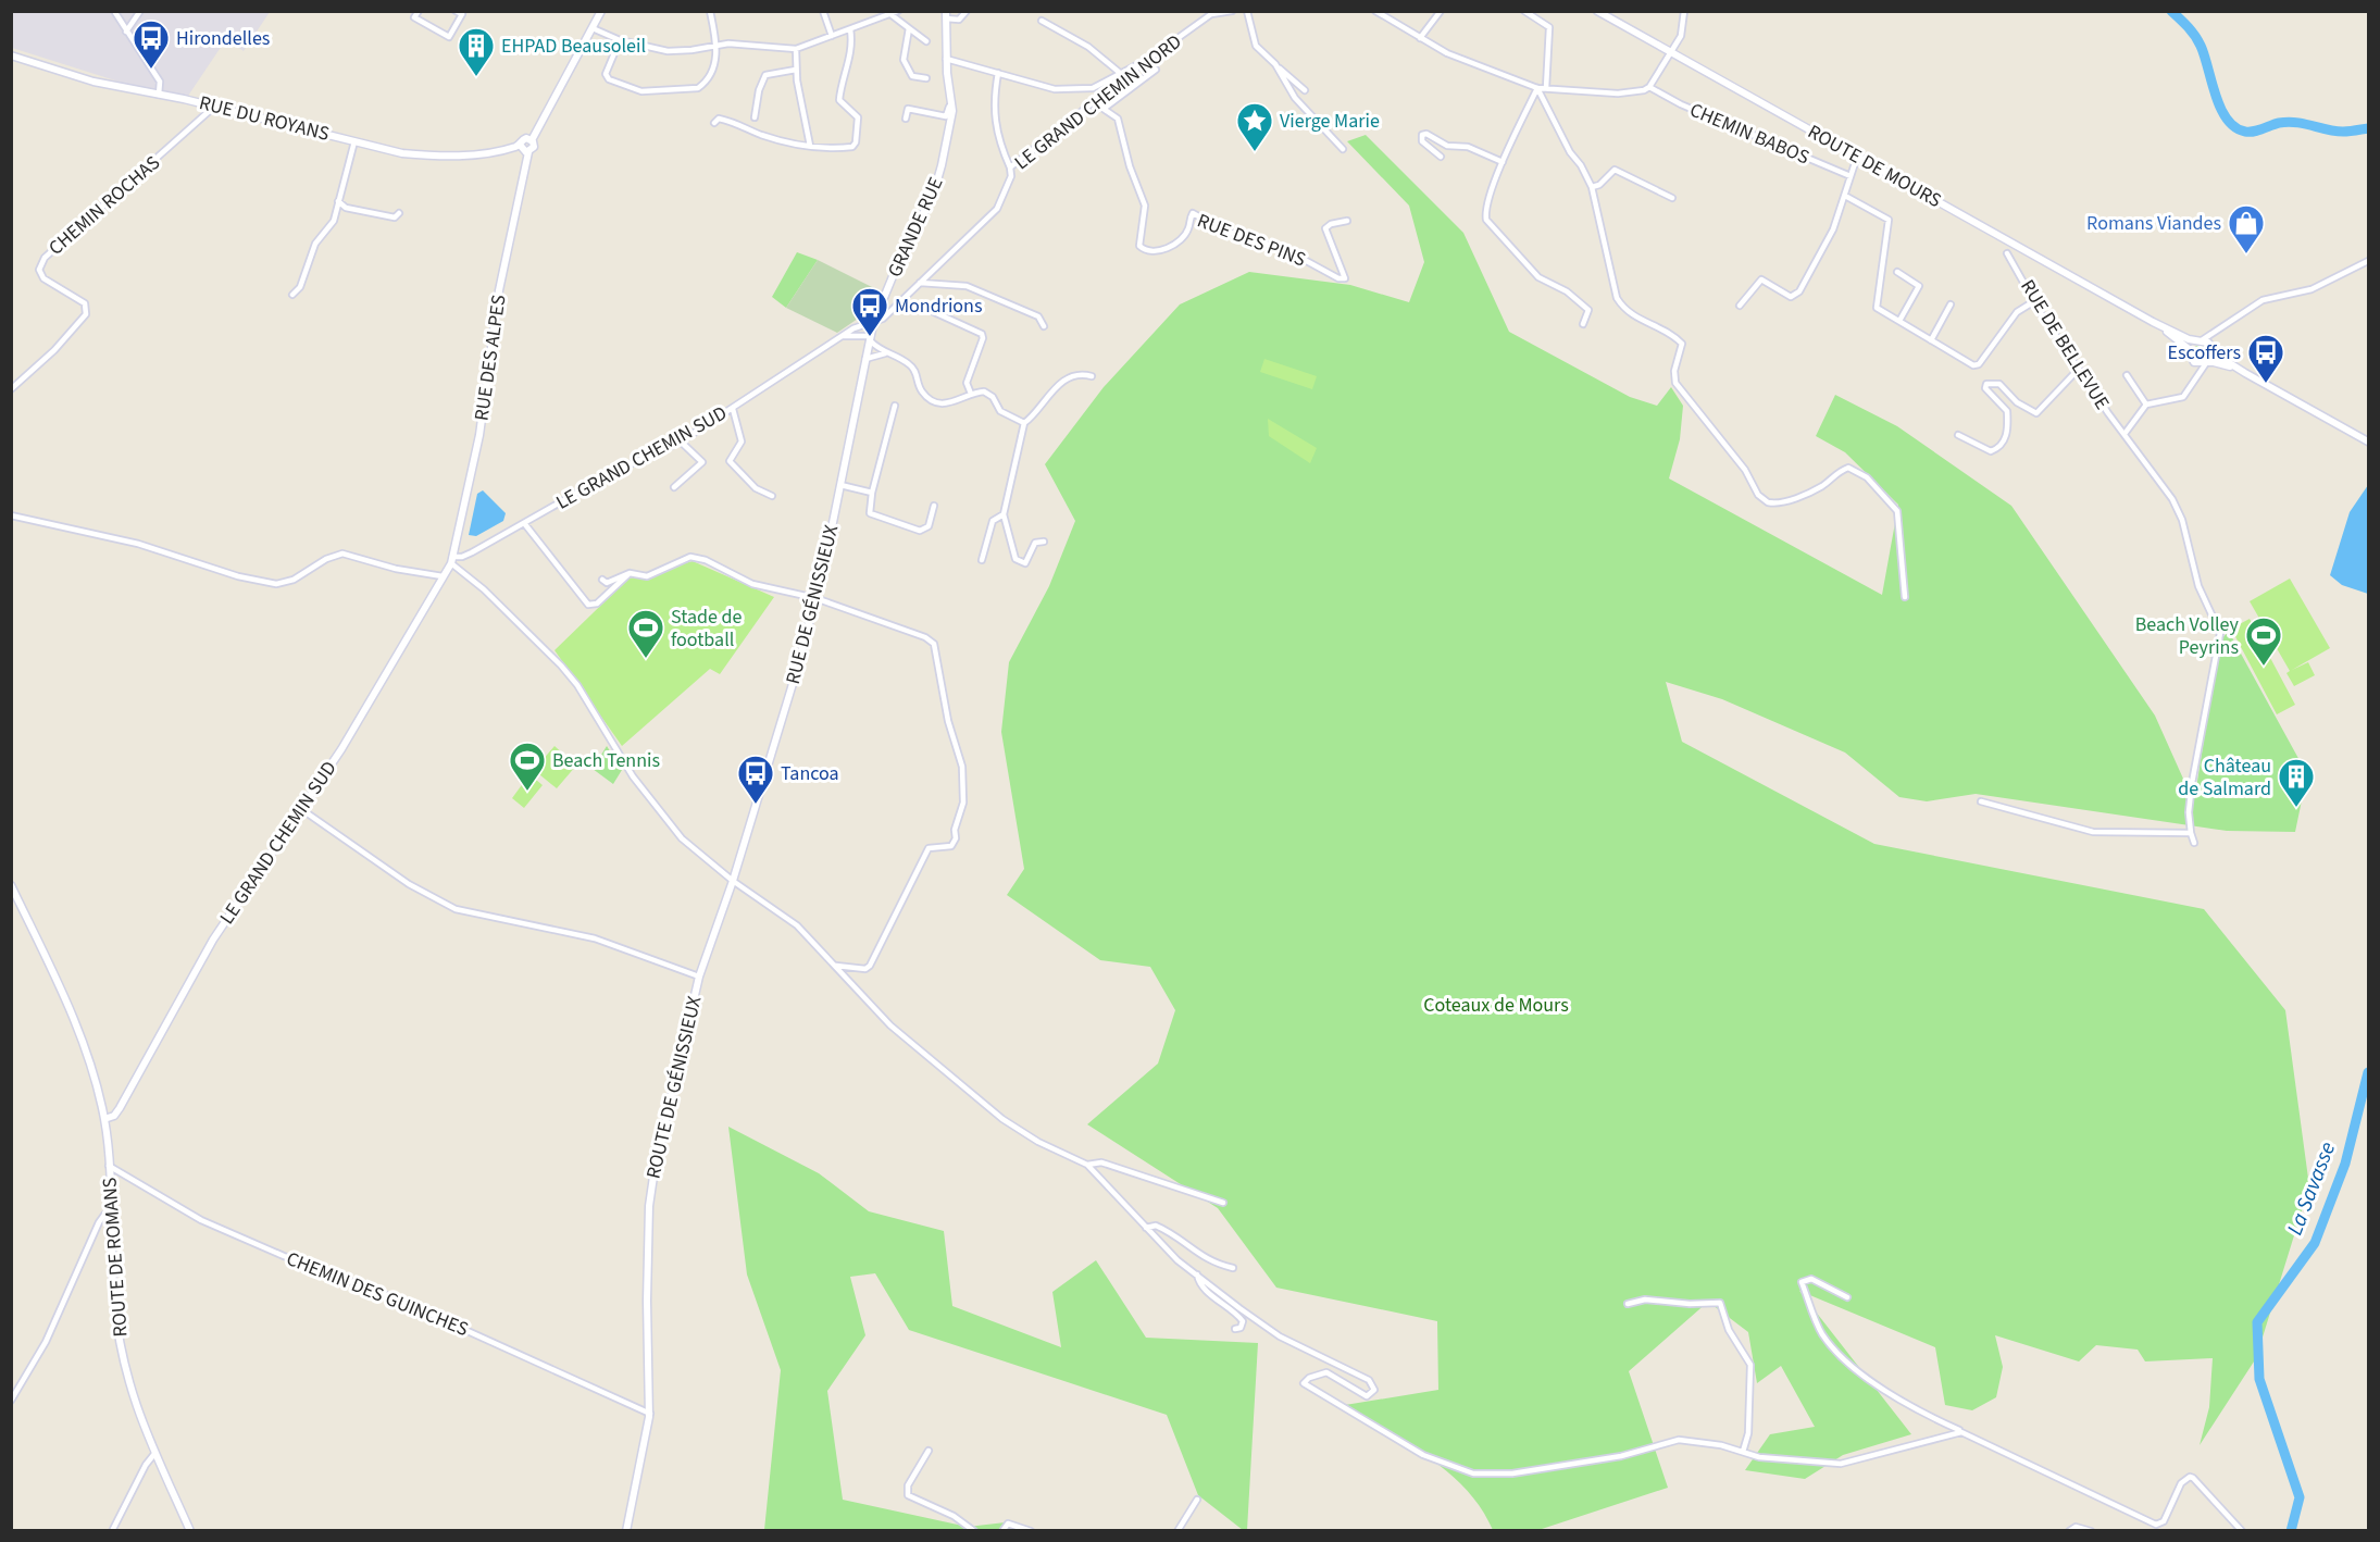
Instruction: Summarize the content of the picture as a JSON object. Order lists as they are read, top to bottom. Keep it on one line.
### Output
{"streets":{"street":["LE GRAND CHEMIN NORD","RUE DU ROYANS","CHEMIN BABOS","ROUTE DE MOURS","CHEMIN ROCHAS","GRANDE RUE","RUE DES PINS","RUE DE BELLEVUE","RUE DES ALPES","LE GRAND CHEMIN SUD","RUE DE GÉNISSIEUX","ROUTE DE GÉNISSIEUX","ROUTE DE ROMANS","CHEMIN DES GUINCHES"]},"crossings":[["LE GRAND CHEMIN NORD","GRANDE RUE"],["LE GRAND CHEMIN NORD","RUE DES PINS"],["LE GRAND CHEMIN NORD","LE GRAND CHEMIN SUD"],["LE GRAND CHEMIN NORD","RUE DE GÉNISSIEUX"],["RUE DU ROYANS","CHEMIN ROCHAS"],["RUE DU ROYANS","RUE DES ALPES"],["GRANDE RUE","LE GRAND CHEMIN SUD"],["GRANDE RUE","RUE DE GÉNISSIEUX"],["RUE DES ALPES","LE GRAND CHEMIN SUD"],["LE GRAND CHEMIN SUD","RUE DE GÉNISSIEUX"],["LE GRAND CHEMIN SUD","ROUTE DE ROMANS"],["RUE DE GÉNISSIEUX","ROUTE DE GÉNISSIEUX"],["ROUTE DE GÉNISSIEUX","CHEMIN DES GUINCHES"],["ROUTE DE ROMANS","CHEMIN DES GUINCHES"]],"water":["La Savasse"],"parks":["Coteaux de Mours"],"places":{"bus stop":["Hirondelles","Mondrions","Escoffers","Tancoa"],"building":["EHPAD Beausoleil","Château de Salmard"],"place":["Vierge Marie"],"shop":["Romans Viandes"],"sports":["Stade de football","Beach Volley Peyrins","Beach Tennis"]}}
